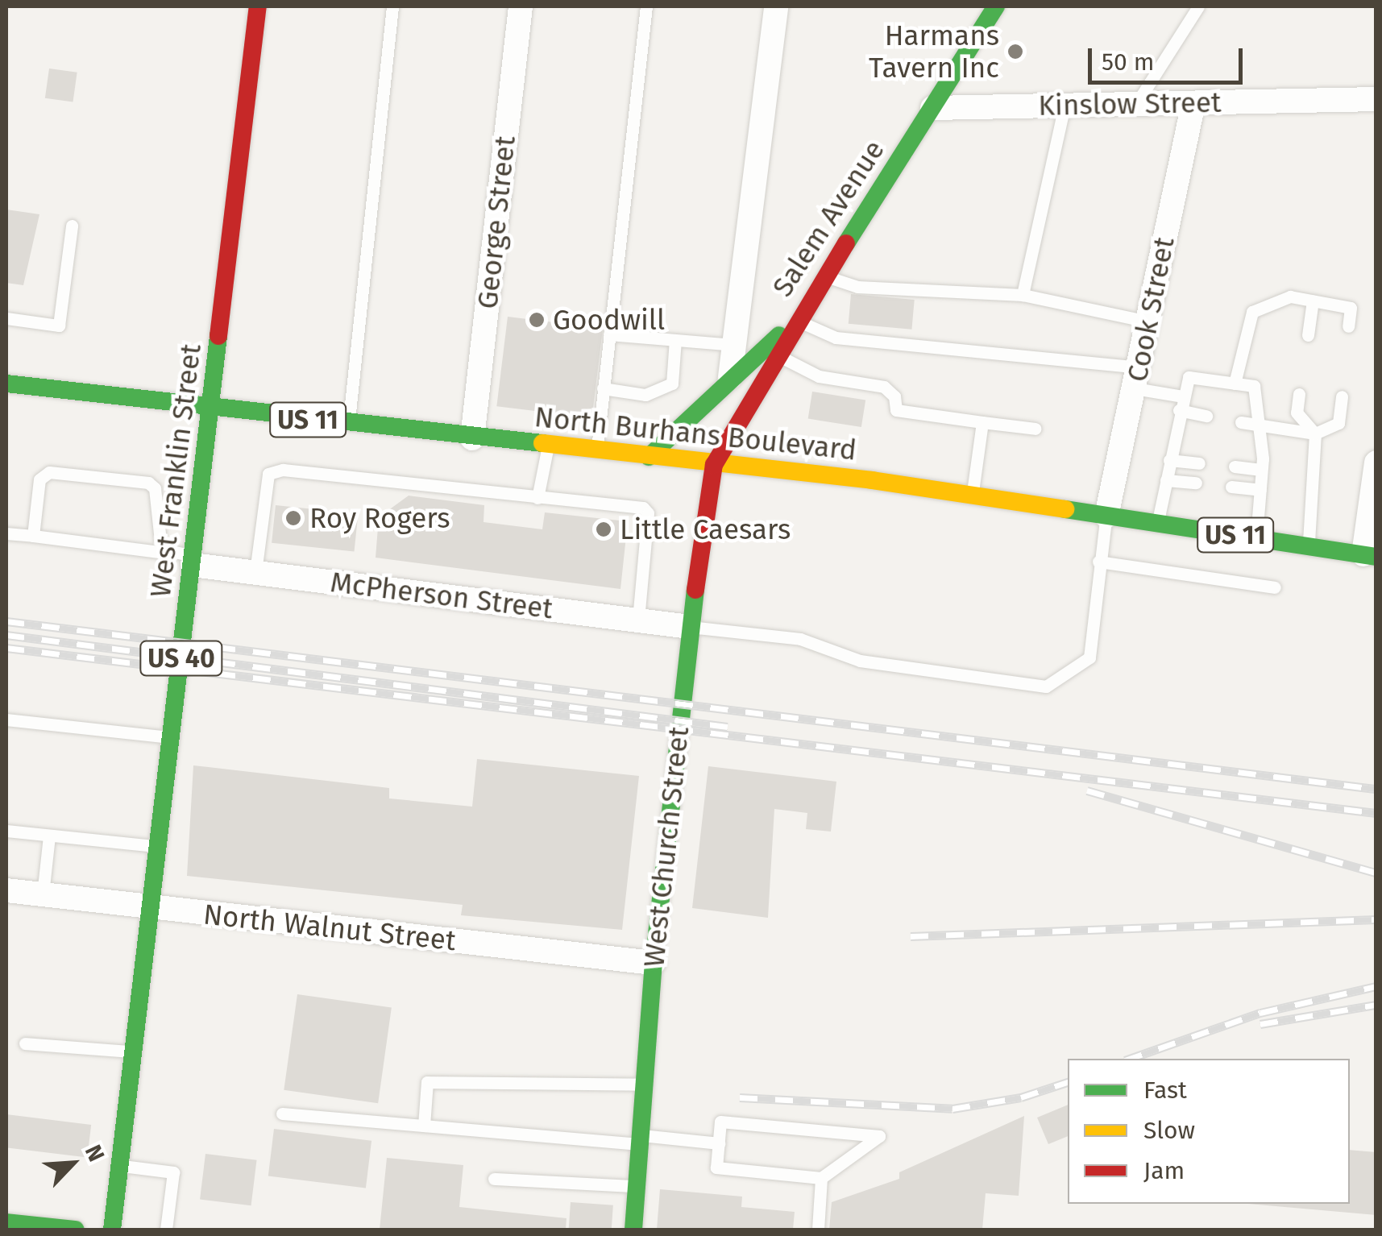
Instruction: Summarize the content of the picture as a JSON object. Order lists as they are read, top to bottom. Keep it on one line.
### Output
{"streets":{"main road":["Salem Avenue","US 11","North Burhans Boulevard","West Franklin Street","US 40","West Church Street"],"street":["Kinslow Street","George Street","Cook Street","McPherson Street","North Walnut Street"]},"crossings":[["Kinslow Street","Salem Avenue"],["Kinslow Street","Cook Street"],["Salem Avenue","North Burhans Boulevard"],["Salem Avenue","West Church Street"],["George Street","North Burhans Boulevard"],["Cook Street","North Burhans Boulevard"],["North Burhans Boulevard","West Franklin Street"],["North Burhans Boulevard","West Church Street"],["West Franklin Street","McPherson Street"],["West Franklin Street","North Walnut Street"],["McPherson Street","West Church Street"],["West Church Street","North Walnut Street"]],"places":["Harmans Tavern Inc","Goodwill","Roy Rogers","Little Caesars"],"legend":["Fast","Slow","Jam"],"scale_bar":"50 m","north":"top right"}
